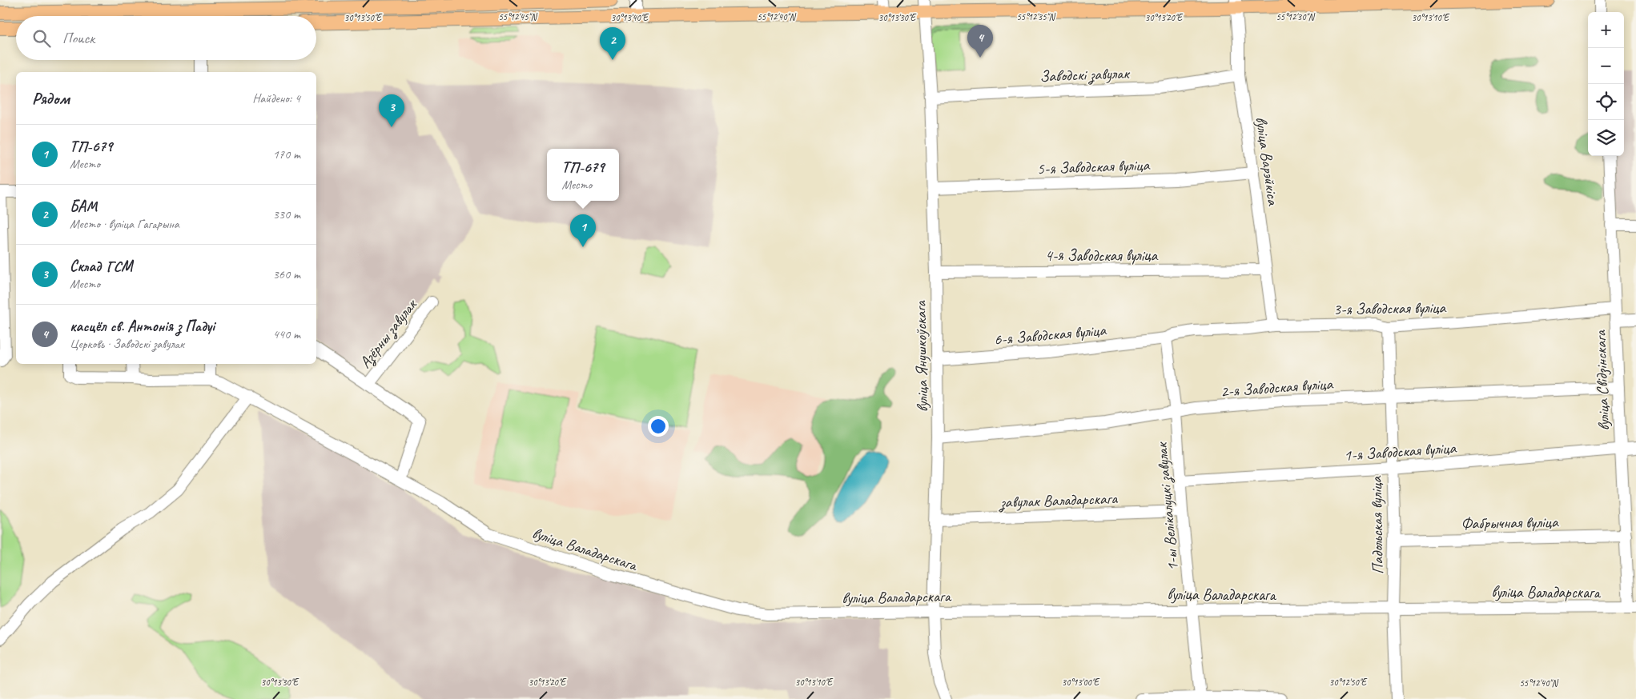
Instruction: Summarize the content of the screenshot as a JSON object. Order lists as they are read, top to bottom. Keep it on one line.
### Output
{"streets":{"street":["Заводскі завулак","вуліца Варэйкіса","5-я Заводская вуліца","4-я Заводская вуліца","3-я Заводская вуліца","Азёрны завулак","6-я Заводская вуліца","вуліца Янушкоўскага","вуліца Свідзінскага","2-я Заводская вуліца","1-я Заводская вуліца","завулак Валадарскага","1-ы Велікалуцкі завулак","Фабрычная вуліца","Падольская вуліца","вуліца Валадарскага"]},"crossings":[["Заводскі завулак","вуліца Варэйкіса"],["Заводскі завулак","вуліца Янушкоўскага"],["вуліца Варэйкіса","5-я Заводская вуліца"],["вуліца Варэйкіса","4-я Заводская вуліца"],["вуліца Варэйкіса","3-я Заводская вуліца"],["5-я Заводская вуліца","вуліца Янушкоўскага"],["4-я Заводская вуліца","вуліца Янушкоўскага"],["3-я Заводская вуліца","6-я Заводская вуліца"],["3-я Заводская вуліца","вуліца Свідзінскага"],["3-я Заводская вуліца","1-ы Велікалуцкі завулак"],["3-я Заводская вуліца","Падольская вуліца"],["Азёрны завулак","вуліца Валадарскага"],["6-я Заводская вуліца","вуліца Янушкоўскага"],["6-я Заводская вуліца","1-ы Велікалуцкі завулак"],["вуліца Янушкоўскага","2-я Заводская вуліца"],["вуліца Янушкоўскага","завулак Валадарскага"],["вуліца Янушкоўскага","вуліца Валадарскага"],["вуліца Свідзінскага","2-я Заводская вуліца"],["вуліца Свідзінскага","1-я Заводская вуліца"],["вуліца Свідзінскага","Фабрычная вуліца"],["вуліца Свідзінскага","вуліца Валадарскага"],["2-я Заводская вуліца","1-ы Велікалуцкі завулак"],["2-я Заводская вуліца","Падольская вуліца"],["1-я Заводская вуліца","1-ы Велікалуцкі завулак"],["1-я Заводская вуліца","Падольская вуліца"],["завулак Валадарскага","1-ы Велікалуцкі завулак"],["1-ы Велікалуцкі завулак","вуліца Валадарскага"],["Фабрычная вуліца","Падольская вуліца"],["Падольская вуліца","вуліца Валадарскага"]],"page":{"map_buttons":["+","−"],"search":"Поиск","pins":["4","2","3","1"],"heading":["Рядом","Найдено: 4"],"list":[{"mark":"1","name":"ТП-679","note":"Место","value":"170 m"},{"mark":"2","name":"БАМ","note":"Место · вуліца Гагарына","value":"330 m"},{"mark":"3","name":"Склад ГСМ","note":"Место","value":"360 m"},{"mark":"4","name":"касцёл св. Антонія з Падуі","note":"Церковь · Заводскі завулак","value":"440 m"}],"popup":["ТП-679","Место"]},"coordinates":["55°12'35\"N","55°12'45\"N","55°12'40\"N","55°12'30\"N","30°13'40\"E","30°13'30\"E","30°13'20\"E","30°13'10\"E","30°13'50\"E","30°13'00\"E","30°12'50\"E"]}
